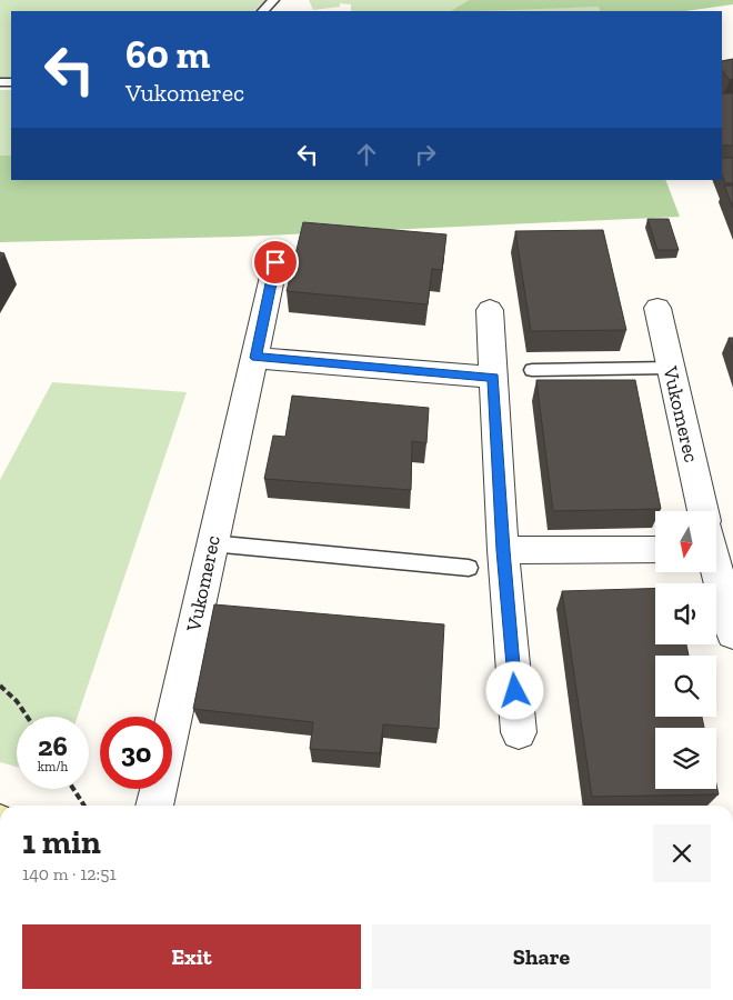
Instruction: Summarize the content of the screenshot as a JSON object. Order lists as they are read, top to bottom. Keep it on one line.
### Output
{"streets":{"street":["Vukomerec"]},"north":"bottom","page":{"turn":["60 m","Vukomerec"],"speed":"26 km/h","limit":"30","heading":["1 min","140 m · 12:51"],"buttons":["Exit","Share"]}}
